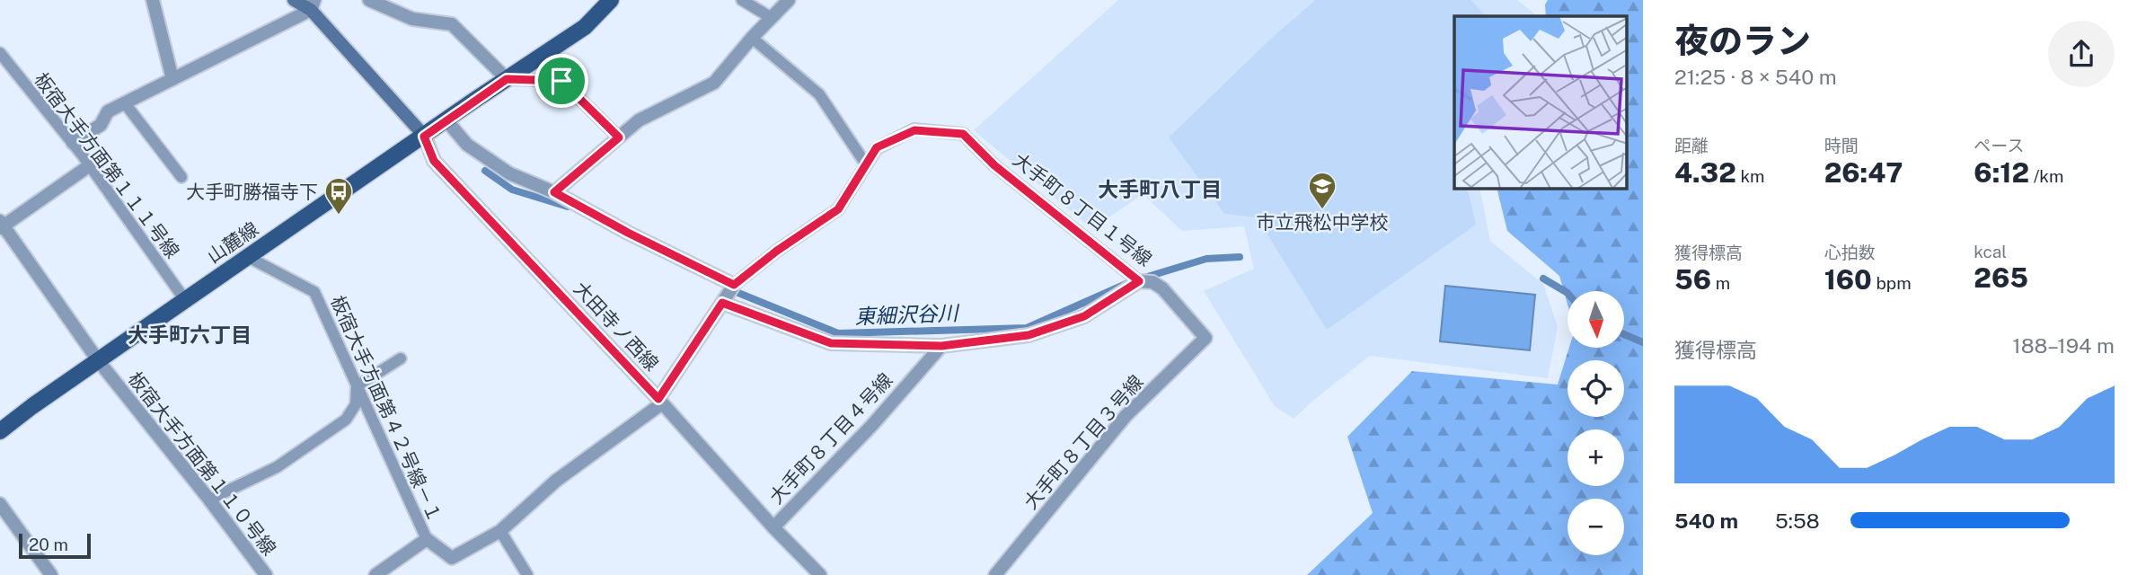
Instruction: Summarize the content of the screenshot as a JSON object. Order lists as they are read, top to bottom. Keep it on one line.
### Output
{"streets":{"main road":["山麓線"],"street":["大手町８丁目１号線","大田寺ノ西線","大手町８丁目４号線","大手町８丁目３号線","板宿大手方面第１１０号線"],"lane":["板宿大手方面第１１１号線","板宿大手方面第４２号線－１"]},"crossings":[["板宿大手方面第１１１号線","山麓線"],["大手町８丁目１号線","大手町８丁目３号線"],["山麓線","大田寺ノ西線"],["山麓線","板宿大手方面第４２号線－１"],["山麓線","板宿大手方面第１１０号線"],["大田寺ノ西線","大手町８丁目４号線"]],"districts":["大手町八丁目","大手町六丁目"],"water":["東細沢谷川"],"places":{"school or university":["市立飛松中学校"],"bus stop":["大手町勝福寺下"]},"scale_bar":"20 m","north":"bottom","page":{"heading":["夜のラン","21:25 · 8 × 540 m"],"stats":[["距離","4.32 km"],["時間","26:47"],["ペース","6:12 /km"],["獲得標高","56 m"],["心拍数","160 bpm"],["kcal","265"]],"map_buttons":["+","−"],"chart":["獲得標高","188–194 m"],"list":[{"name":"540 m","note":"5:58"}],"scale":"20 m"}}
